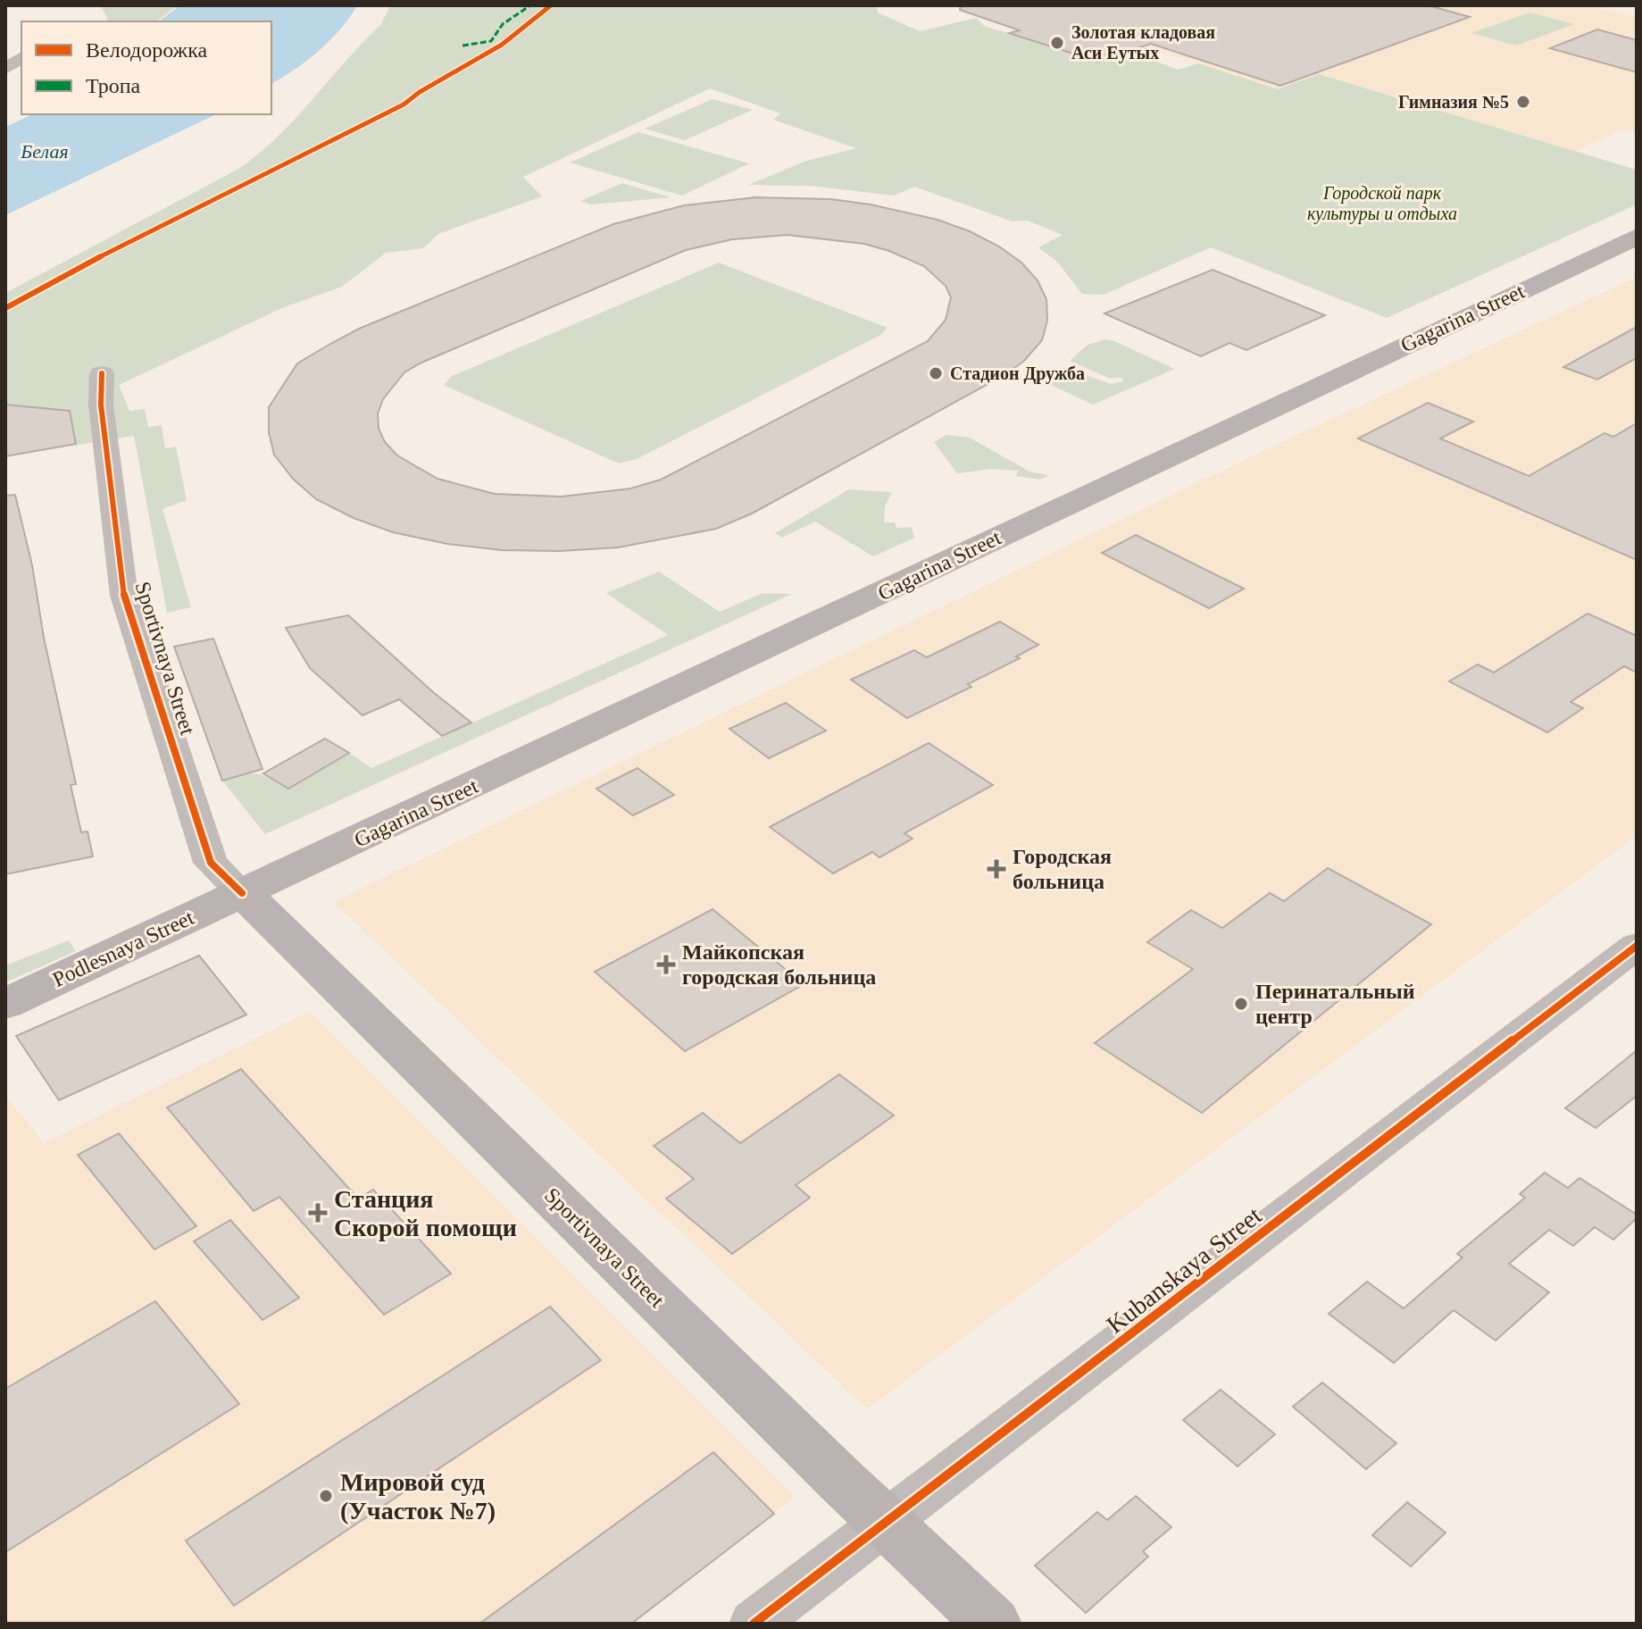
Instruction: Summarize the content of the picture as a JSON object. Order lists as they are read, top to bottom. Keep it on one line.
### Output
{"streets":{"main road":["Gagarina Street","Sportivnaya Street","Podlesnaya Street"],"street":["Kubanskaya Street"]},"crossings":[["Gagarina Street","Sportivnaya Street"],["Gagarina Street","Podlesnaya Street"],["Sportivnaya Street","Podlesnaya Street"],["Sportivnaya Street","Kubanskaya Street"]],"water":["Белая"],"parks":["Городской парк культуры и отдыха"],"places":{"other":["Золотая кладовая Аси Еутых","Гимназия №5","Стадион Дружба","Перинатальный центр","Мировой суд (Участок №7)"],"health":["Городская больница","Майкопская городская больница","Станция Скорой помощи"]},"legend":["Велодорожка","Тропа"]}
